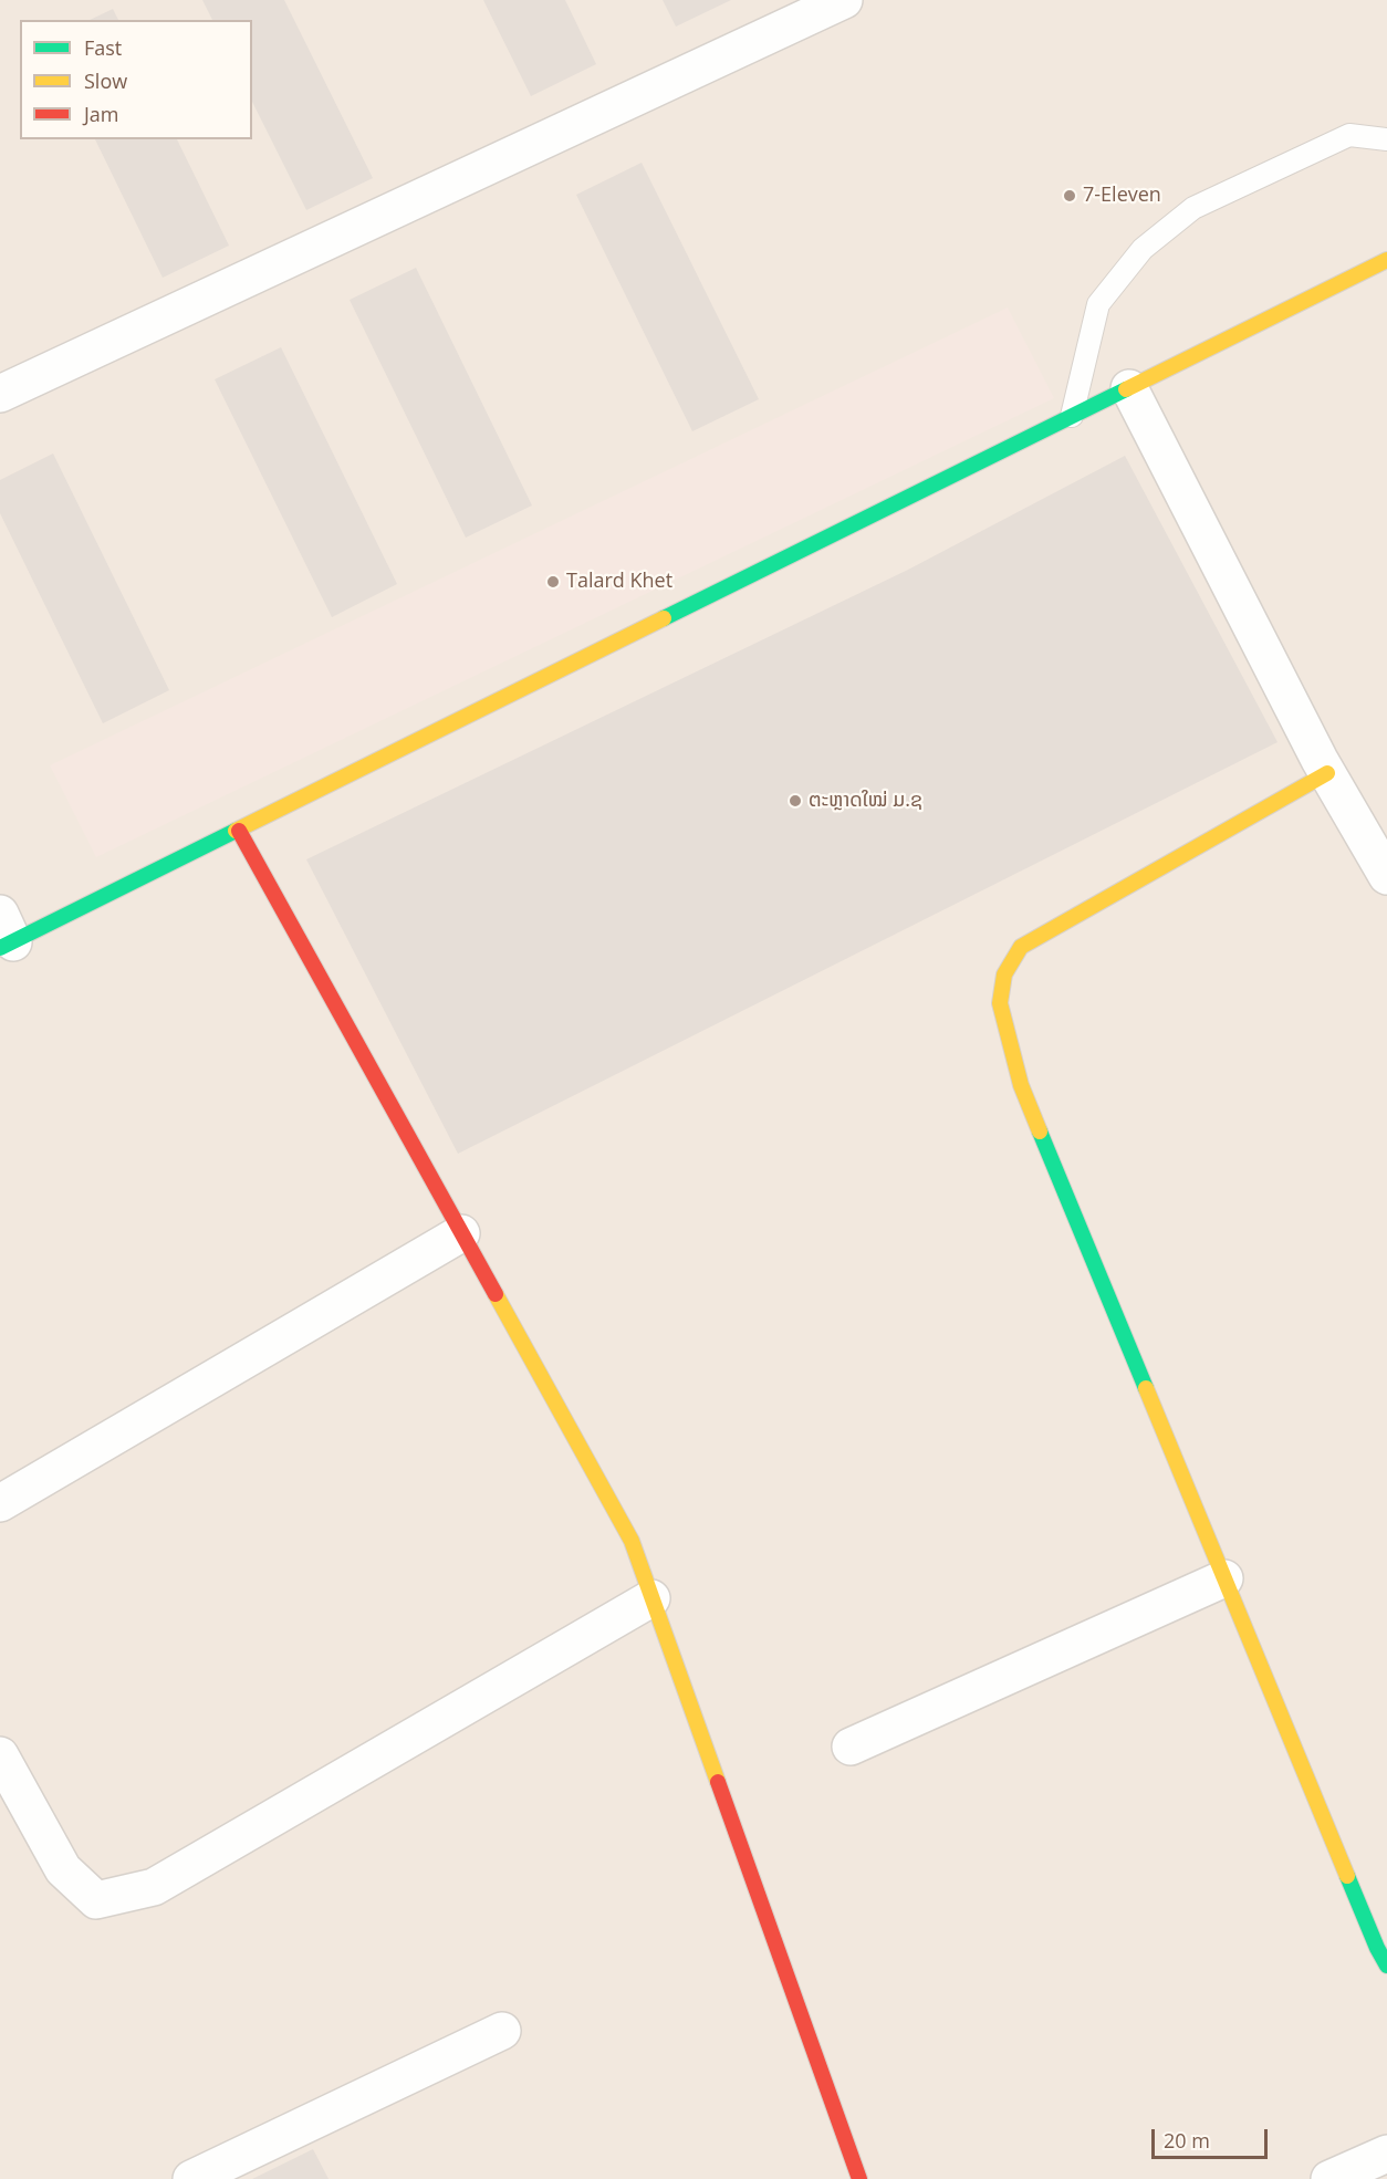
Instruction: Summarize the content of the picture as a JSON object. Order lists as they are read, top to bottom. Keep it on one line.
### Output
{"places":["7-Eleven","Talard Khet","ຕະຫຼາດໃໝ່ ມ.ຊ"],"legend":["Fast","Slow","Jam"],"scale_bar":"20 m"}
